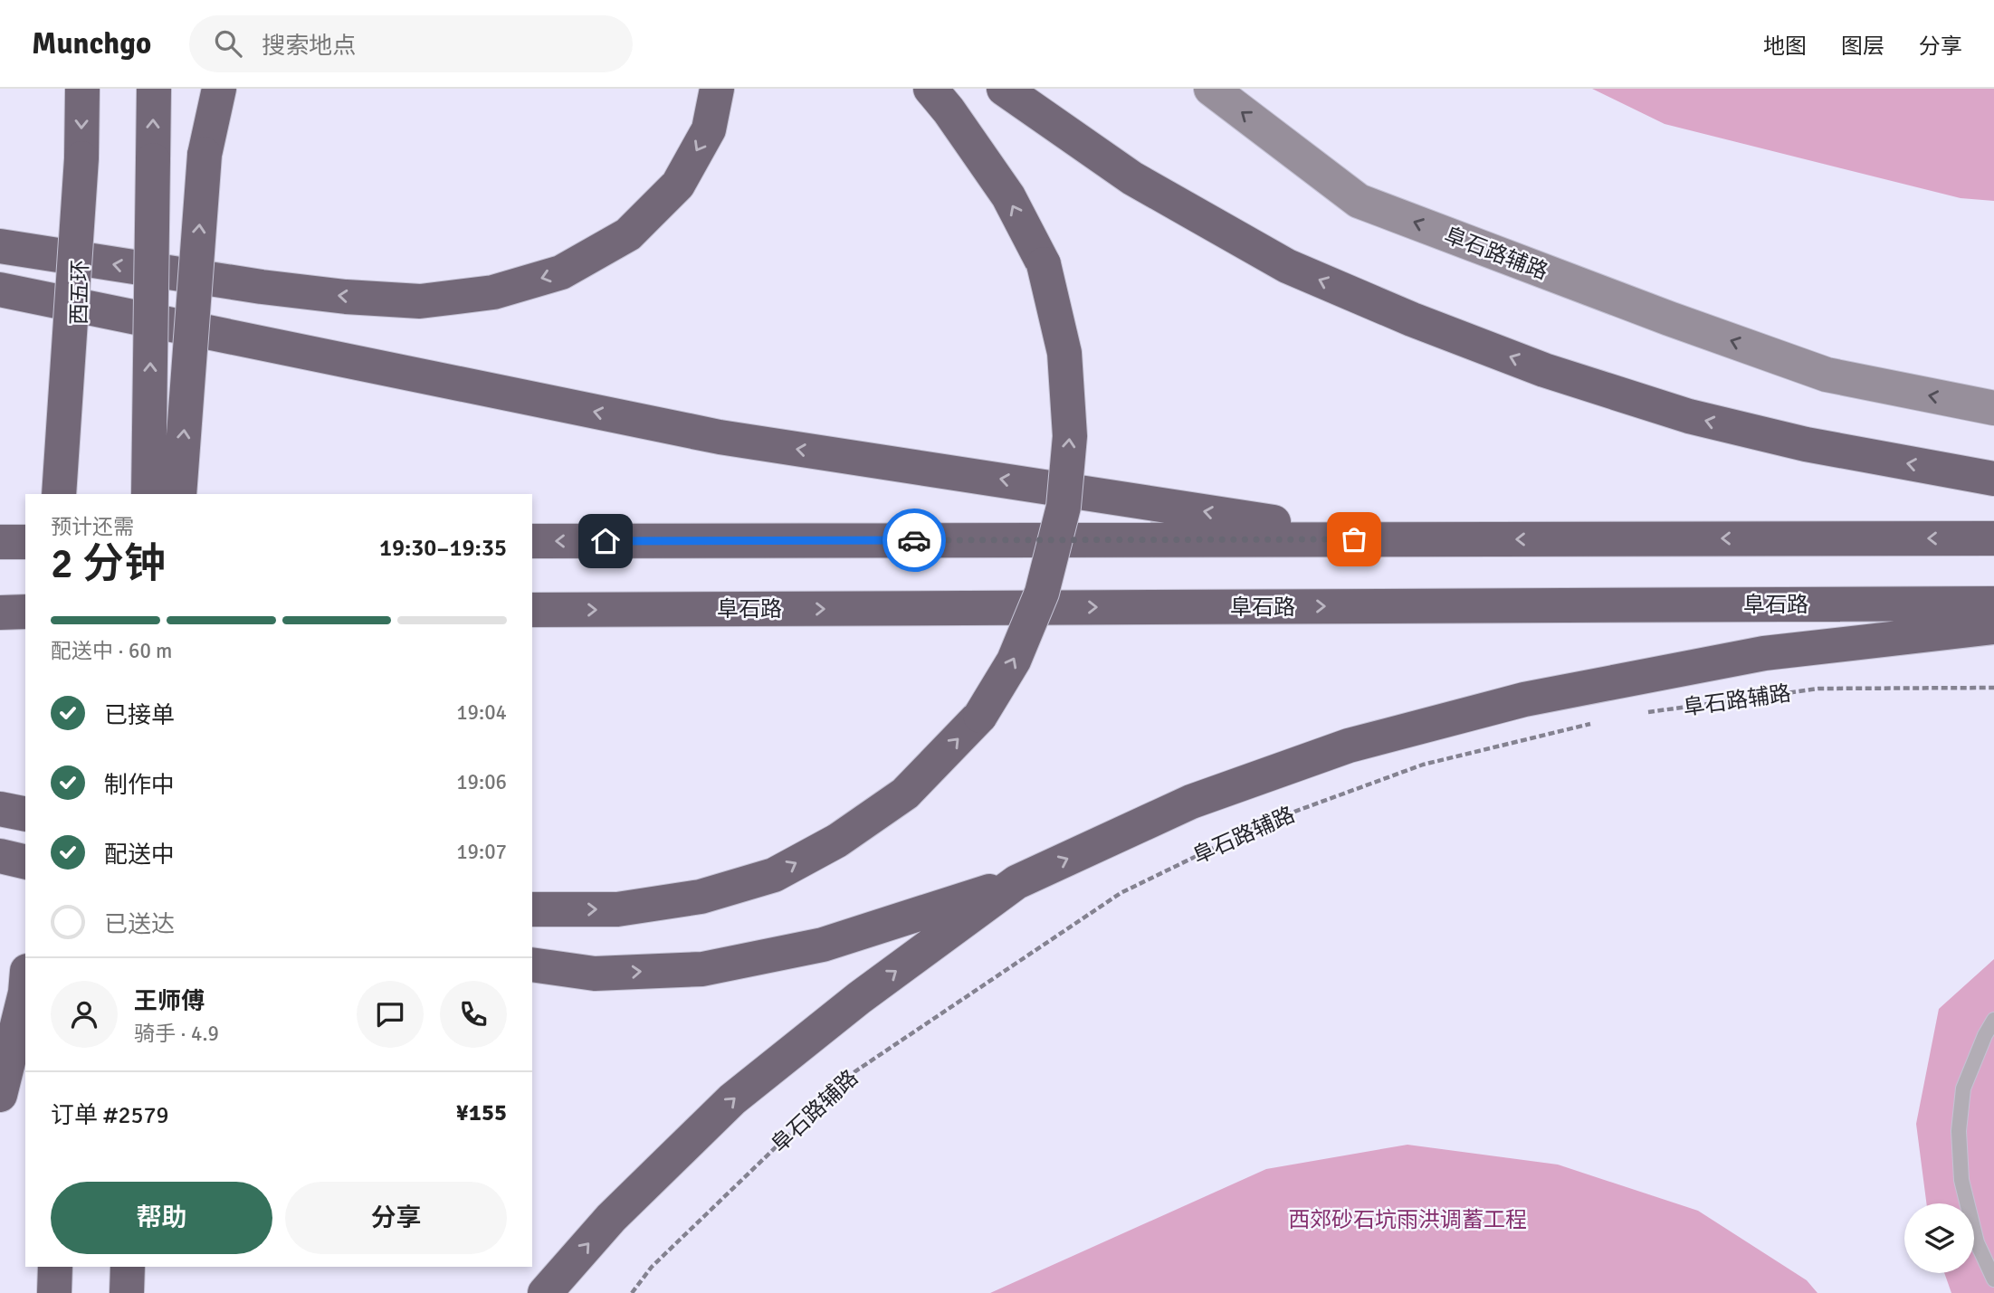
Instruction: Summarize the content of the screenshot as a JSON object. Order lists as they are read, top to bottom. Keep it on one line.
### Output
{"streets":{"highway":["西五环","阜石路"],"main road":["阜石路辅路"]},"one_way":["阜石路辅路"],"parks":["西郊砂石坑雨洪调蓄工程"],"page":{"header":"Munchgo","search":"搜索地点","nav":["地图","图层","分享"],"heading":["2 分钟","预计还需","19:30–19:35"],"panel":["王师傅","骑手 · 4.9","订单 #2579","¥155"],"bar":"配送中 · 60 m","list":[["已接单","19:04"],["制作中","19:06"],["配送中","19:07"],"已送达"],"buttons":["帮助","分享"]}}
